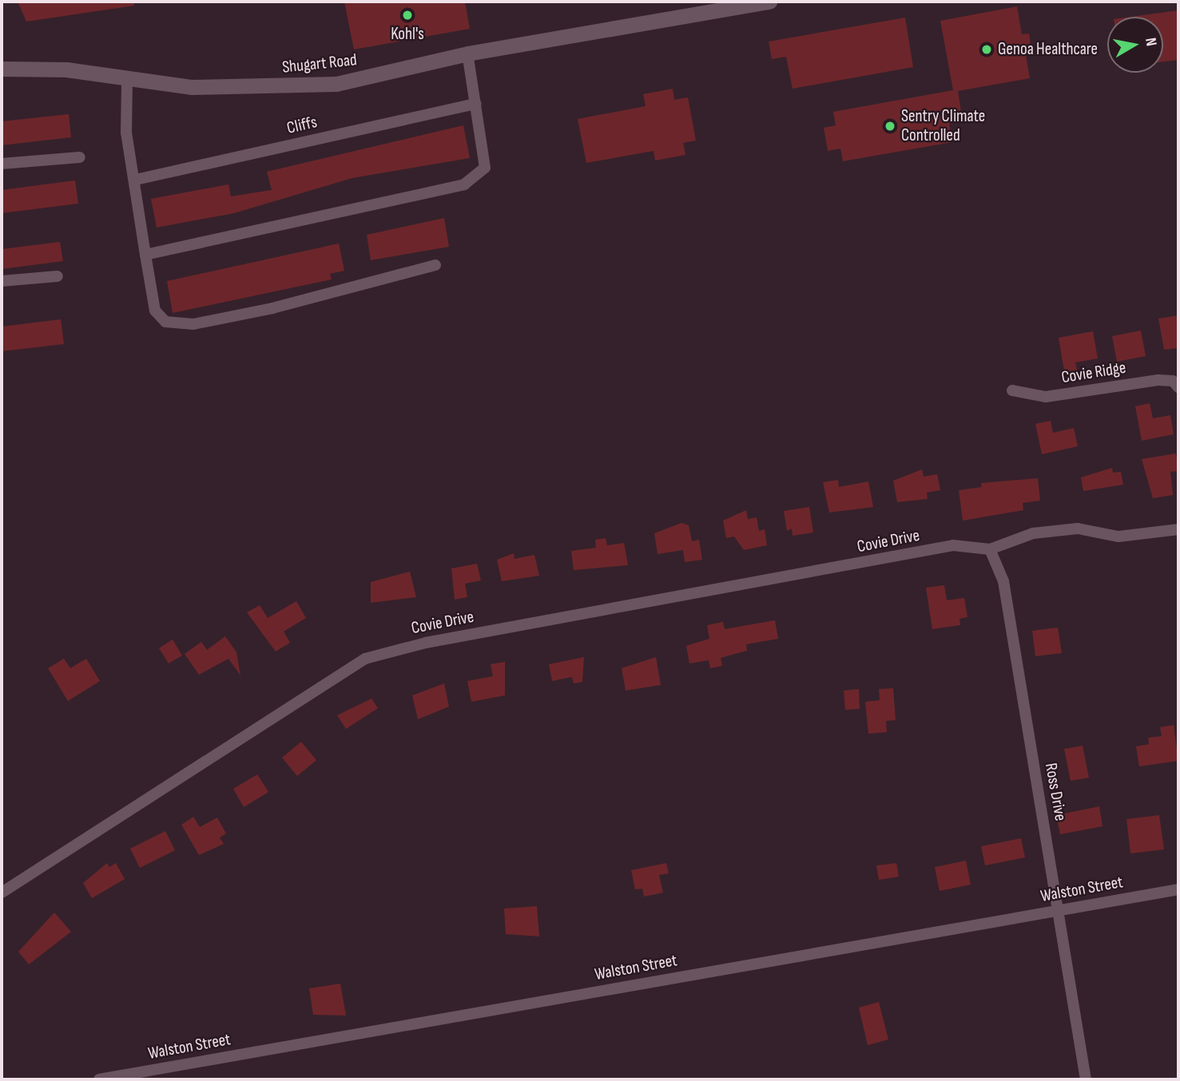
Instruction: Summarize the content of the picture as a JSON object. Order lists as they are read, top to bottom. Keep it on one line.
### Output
{"streets":{"street":["Shugart Road","Cliffs","Covie Ridge","Covie Drive","Ross Drive","Walston Street"]},"crossings":[["Covie Drive","Ross Drive"],["Ross Drive","Walston Street"]],"places":["Kohl's","Genoa Healthcare","Sentry Climate Controlled"],"north":"right"}
